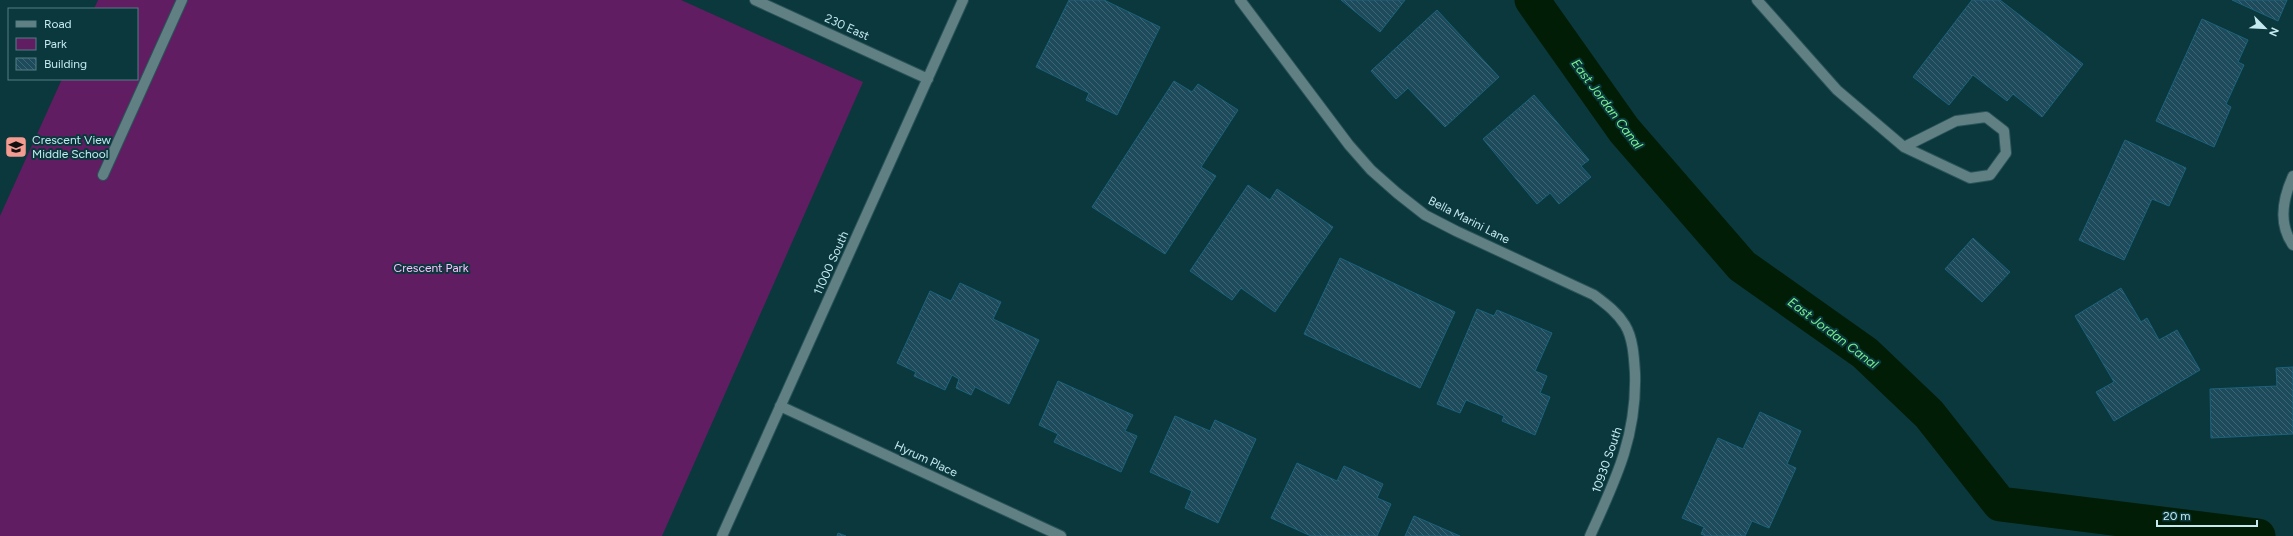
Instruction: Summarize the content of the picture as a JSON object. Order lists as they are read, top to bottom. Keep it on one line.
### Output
{"streets":{"street":["230 East","Bella Marini Lane","11000 South","Hyrum Place","10930 South"]},"crossings":[["230 East","11000 South"],["Bella Marini Lane","10930 South"],["11000 South","Hyrum Place"]],"water":["East Jordan Canal"],"parks":["Crescent Park"],"places":{"school or university":["Crescent View Middle School"]},"legend":["Road","Park","Building"],"scale_bar":"20 m","north":"bottom right"}
